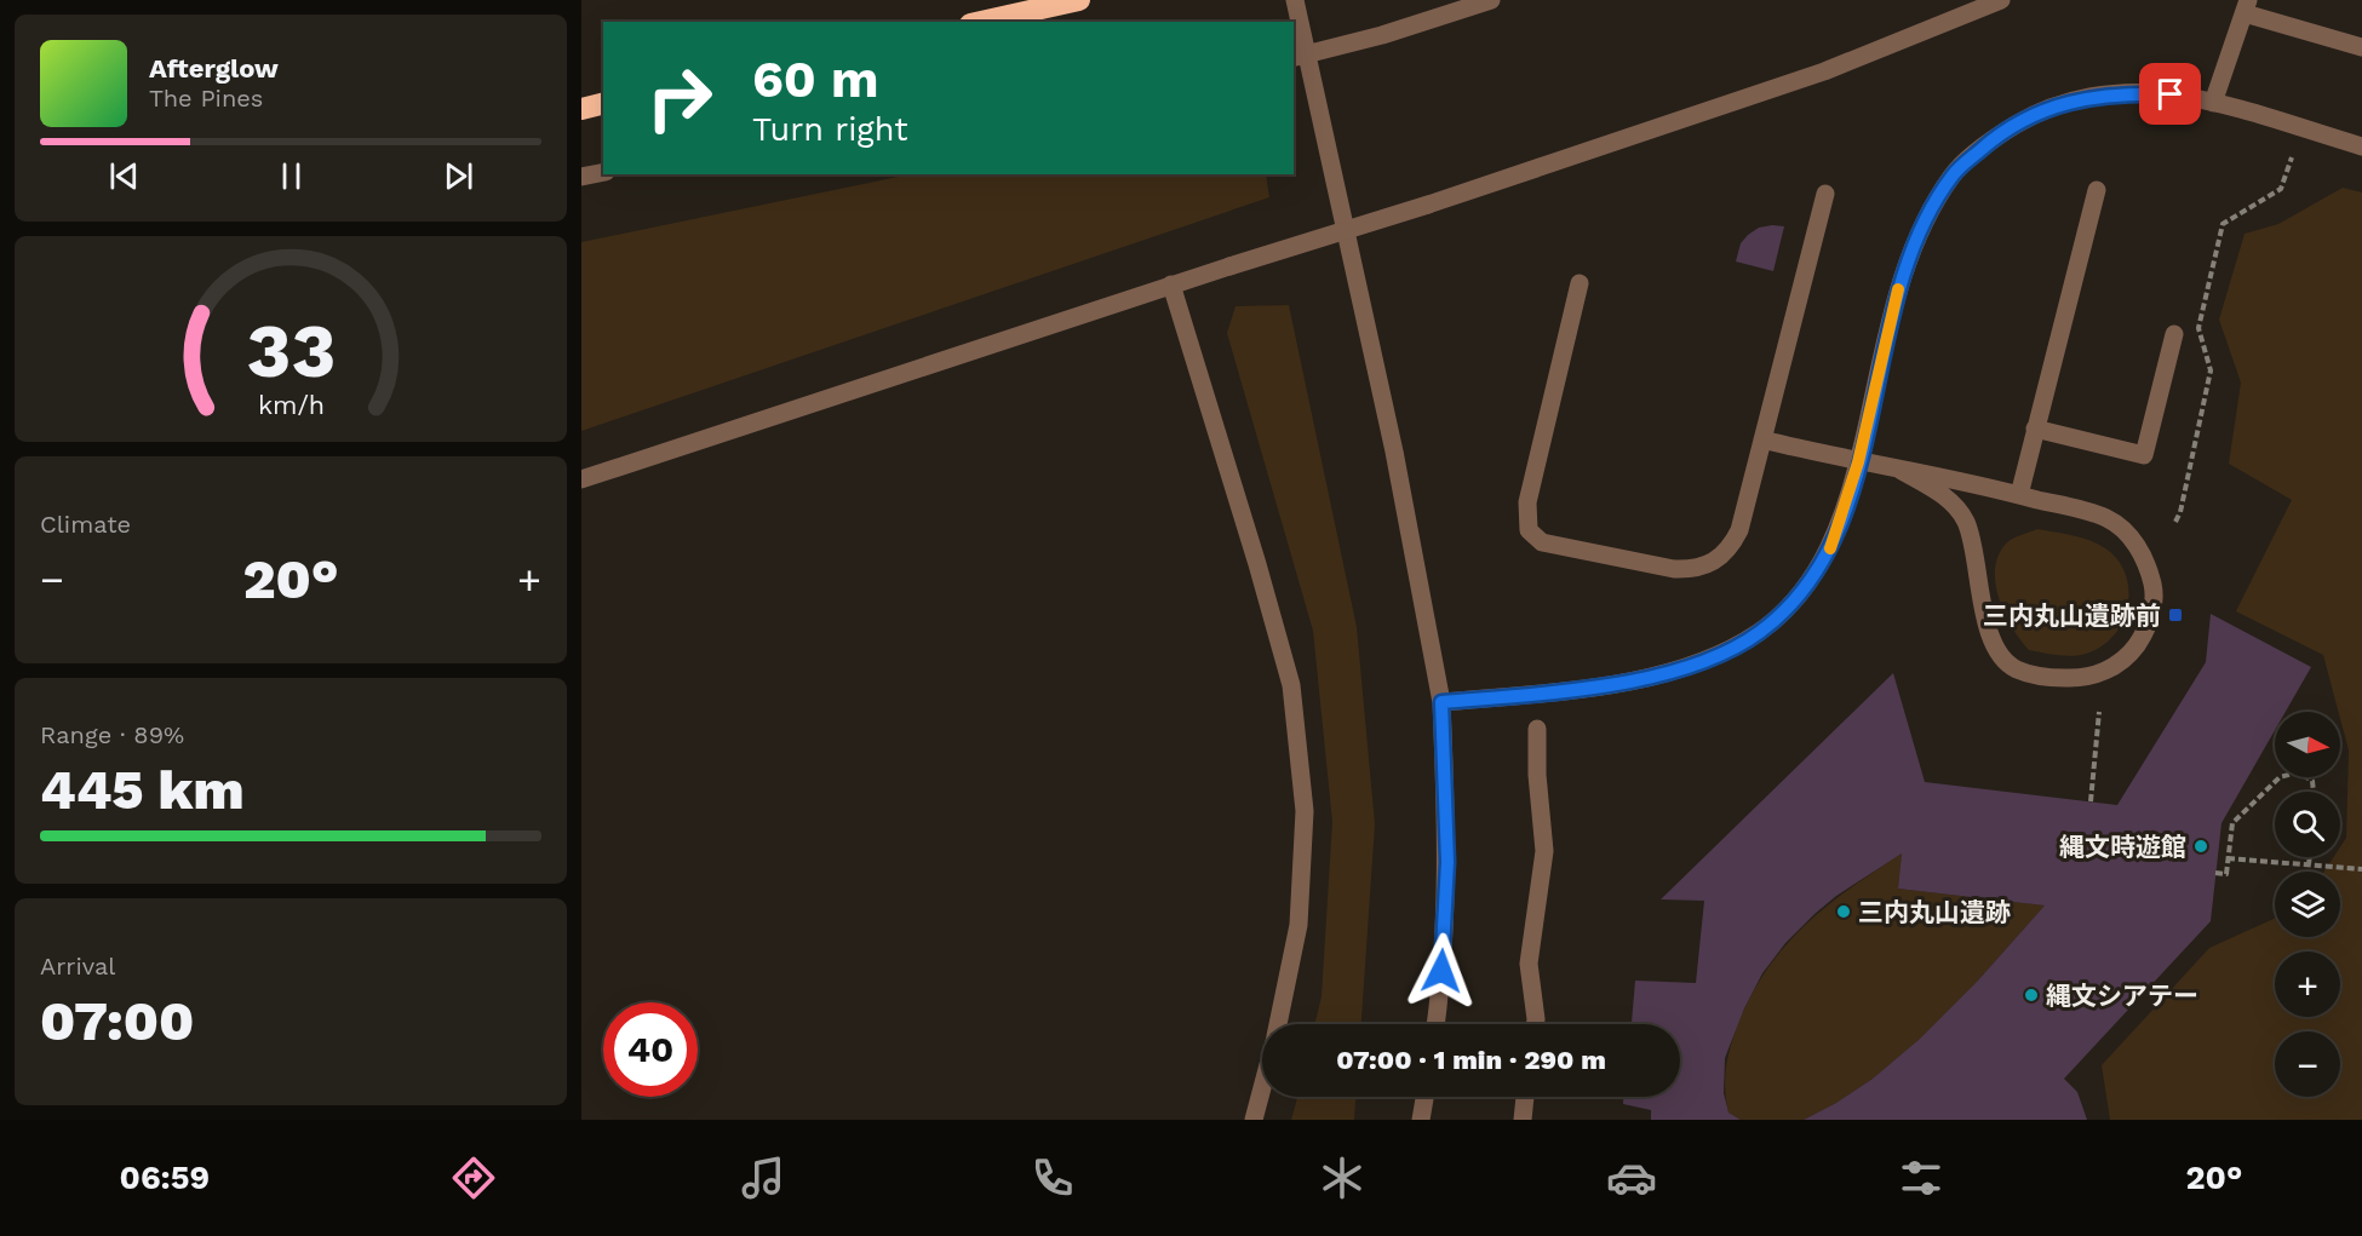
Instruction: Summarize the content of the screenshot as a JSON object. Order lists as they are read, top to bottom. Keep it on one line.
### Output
{"places":{"transit":["三内丸山遺跡前"],"other":["縄文時遊館","三内丸山遺跡","縄文シアテー"]},"north":"right","page":{"turn":["60 m","Turn right"],"song":["Afterglow","The Pines"],"tile":["Climate",["Range · 89%","445 km"],["Arrival","07:00"]],"heat":["−","20°","+"],"map_buttons":["+","−"],"limit":"40","trip":"07:00 · 1 min · 290 m","tabs":["06:59","20°"],"gauge":["33","km/h"]}}
